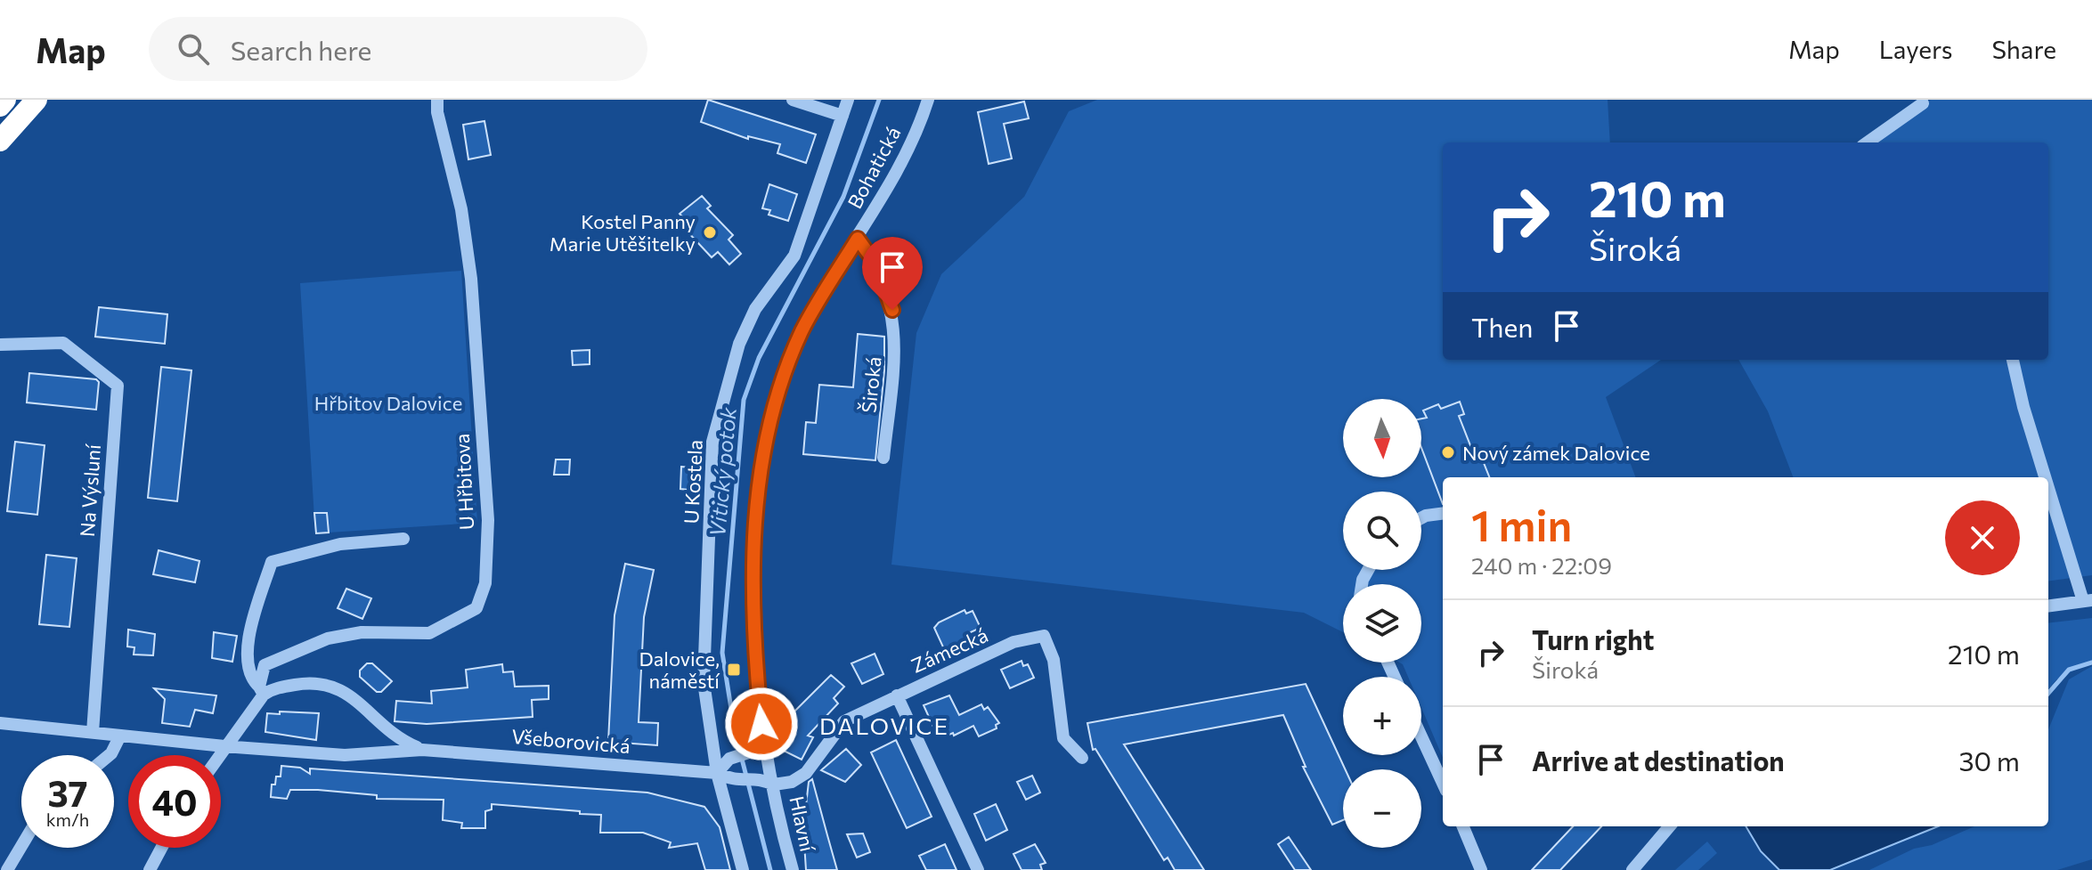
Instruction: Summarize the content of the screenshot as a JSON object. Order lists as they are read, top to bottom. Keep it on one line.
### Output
{"streets":{"street":["Bohatická","Široká","U Hřbitova","U Kostela","Na Výsluní","Zámecká","Všeborovická","Hlavní"]},"crossings":[["Bohatická","Široká"],["Bohatická","Zámecká"],["Bohatická","Hlavní"],["U Hřbitova","Všeborovická"],["U Kostela","Všeborovická"],["Na Výsluní","Všeborovická"],["Zámecká","Hlavní"]],"districts":["DALOVICE"],"water":["Vitický potok"],"parks":["Hřbitov Dalovice"],"places":{"other":["Kostel Panny Marie Utěšitelky","Nový zámek Dalovice"],"transit":["Dalovice, náměstí"]},"north":"bottom","page":{"header":"Map","search":"Search here","nav":["Map","Layers","Share"],"turn":["210 m","Široká"],"then":"Then","map_buttons":["+","−"],"heading":["1 min","240 m · 22:09"],"list":[{"name":"Turn right","note":"Široká","value":"210 m"},{"name":"Arrive at destination","value":"30 m"}],"speed":"37 km/h","limit":"40"}}
